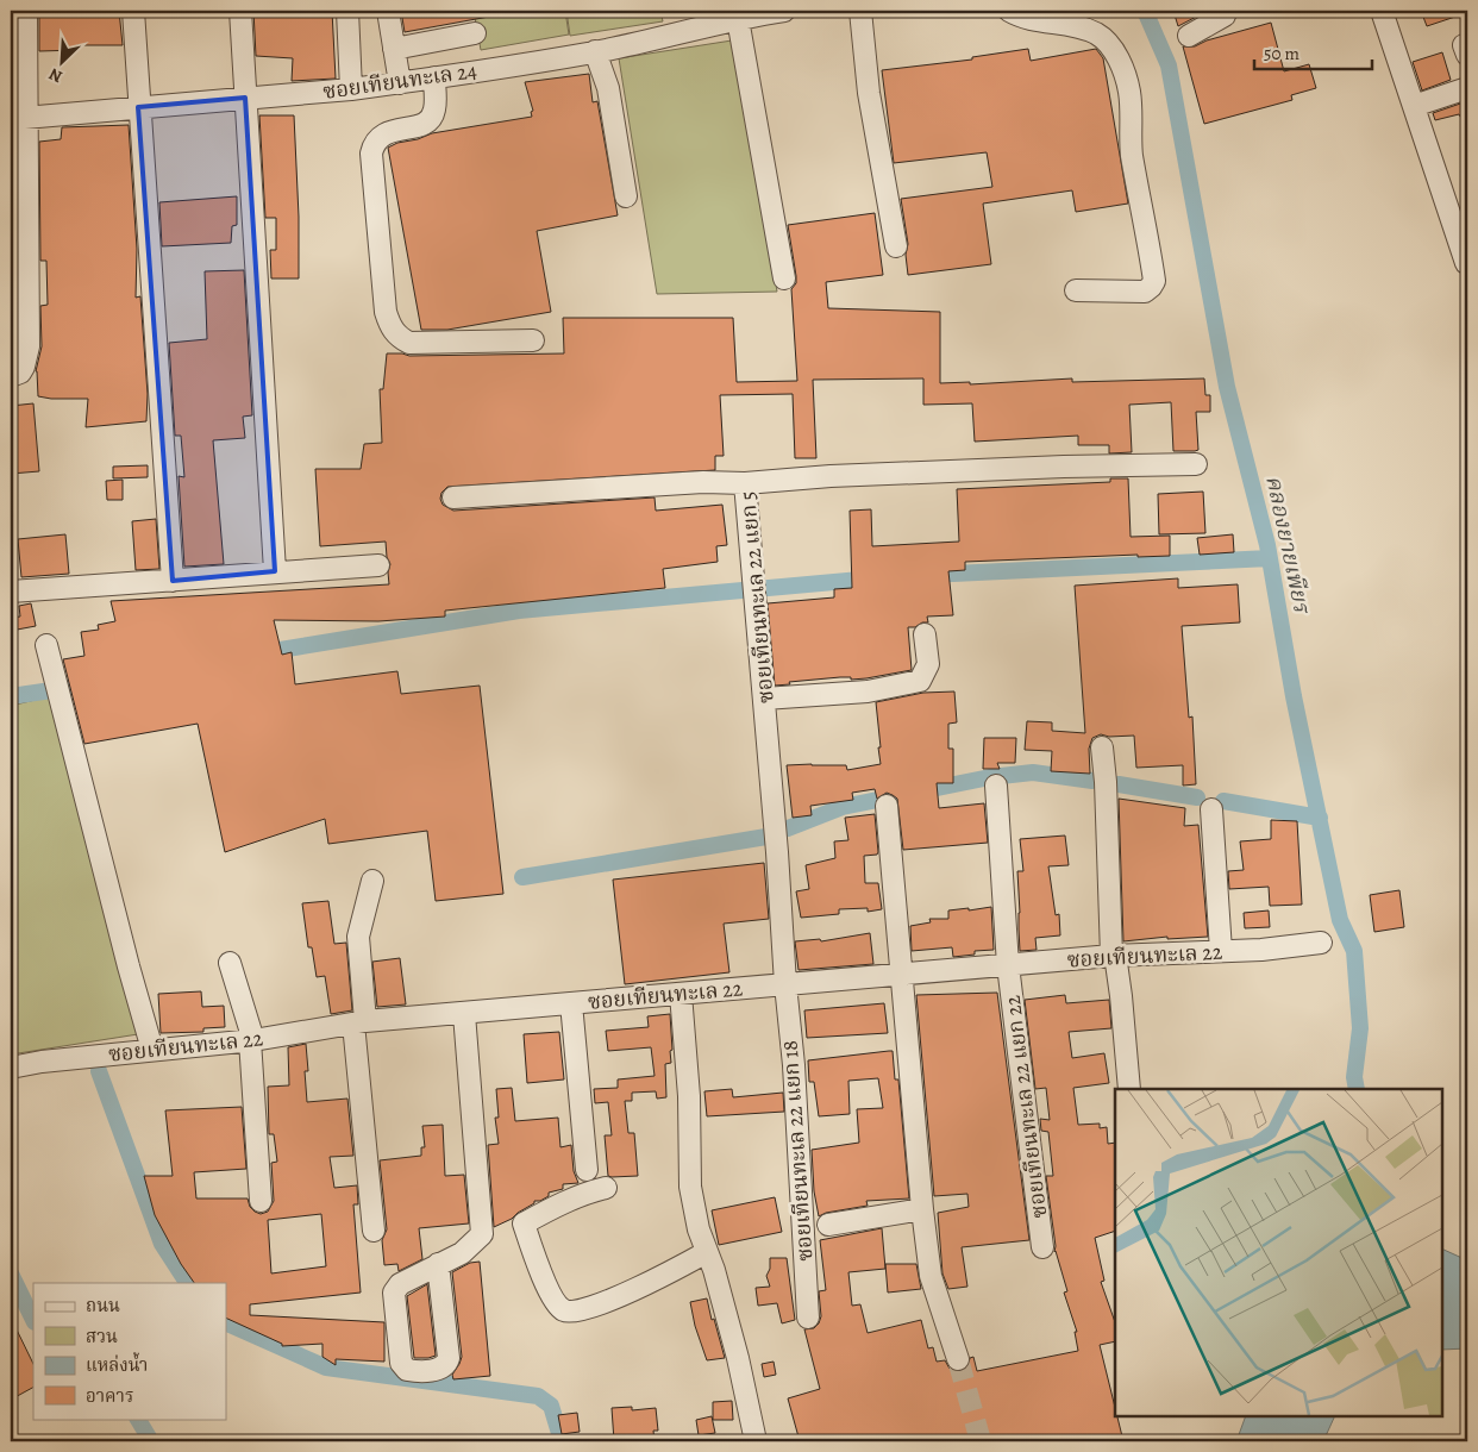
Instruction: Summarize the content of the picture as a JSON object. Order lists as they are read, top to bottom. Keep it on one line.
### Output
{"streets":{"street":["ซอยเทียนทะเล 24","ซอยเทียนทะเล 22 แยก 5","ซอยเทียนทะเล 22","ซอยเทียนทะเล 22 แยก 22","ซอยเทียนทะเล 22 แยก 18"]},"crossings":[["ซอยเทียนทะเล 22 แยก 5","ซอยเทียนทะเล 22"],["ซอยเทียนทะเล 22 แยก 5","ซอยเทียนทะเล 22 แยก 18"],["ซอยเทียนทะเล 22","ซอยเทียนทะเล 22 แยก 22"],["ซอยเทียนทะเล 22","ซอยเทียนทะเล 22 แยก 18"]],"water":["คลองยายเพียร"],"legend":["ถนน","สวน","แหล่งน้ำ","อาคาร"],"scale_bar":"50 m","north":"bottom left"}
